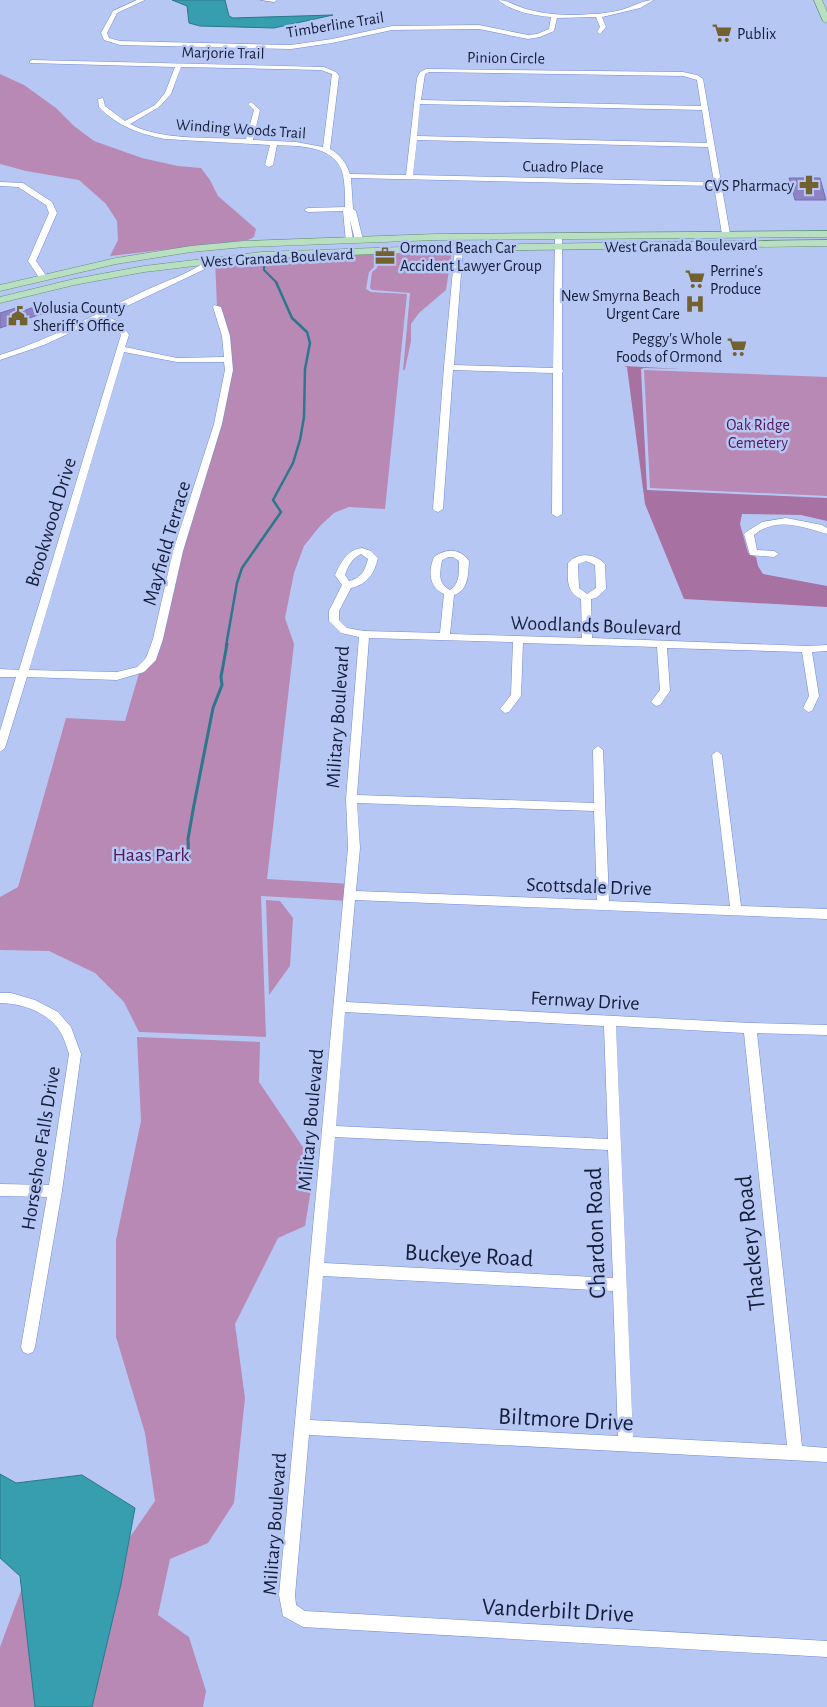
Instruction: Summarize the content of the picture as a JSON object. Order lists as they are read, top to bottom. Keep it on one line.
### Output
{"streets":{"main road":["West Granada Boulevard"],"street":["Timberline Trail","Marjorie Trail","Pinion Circle","Winding Woods Trail","Cuadro Place","Brookwood Drive","Mayfield Terrace","Woodlands Boulevard","Military Boulevard","Scottsdale Drive","Fernway Drive","Horseshoe Falls Drive","Chardon Road","Thackery Road","Buckeye Road","Biltmore Drive","Vanderbilt Drive"]},"crossings":[["Marjorie Trail","Winding Woods Trail"],["Pinion Circle","Cuadro Place"],["Winding Woods Trail","Cuadro Place"],["Winding Woods Trail","West Granada Boulevard"],["Brookwood Drive","Mayfield Terrace"],["Woodlands Boulevard","Military Boulevard"],["Military Boulevard","Scottsdale Drive"],["Military Boulevard","Fernway Drive"],["Military Boulevard","Buckeye Road"],["Military Boulevard","Biltmore Drive"],["Military Boulevard","Vanderbilt Drive"],["Fernway Drive","Chardon Road"],["Fernway Drive","Thackery Road"],["Chardon Road","Buckeye Road"],["Chardon Road","Biltmore Drive"],["Thackery Road","Biltmore Drive"]],"parks":["Oak Ridge Cemetery","Haas Park"],"places":{"supermarket":["Publix","Perrine's Produce","Peggy's Whole Foods of Ormond"],"pharmacy":["CVS Pharmacy"],"office":["Ormond Beach Car Accident Lawyer Group"],"hospital":["New Smyrna Beach Urgent Care"],"public building":["Volusia County Sheriff's Office"]}}
